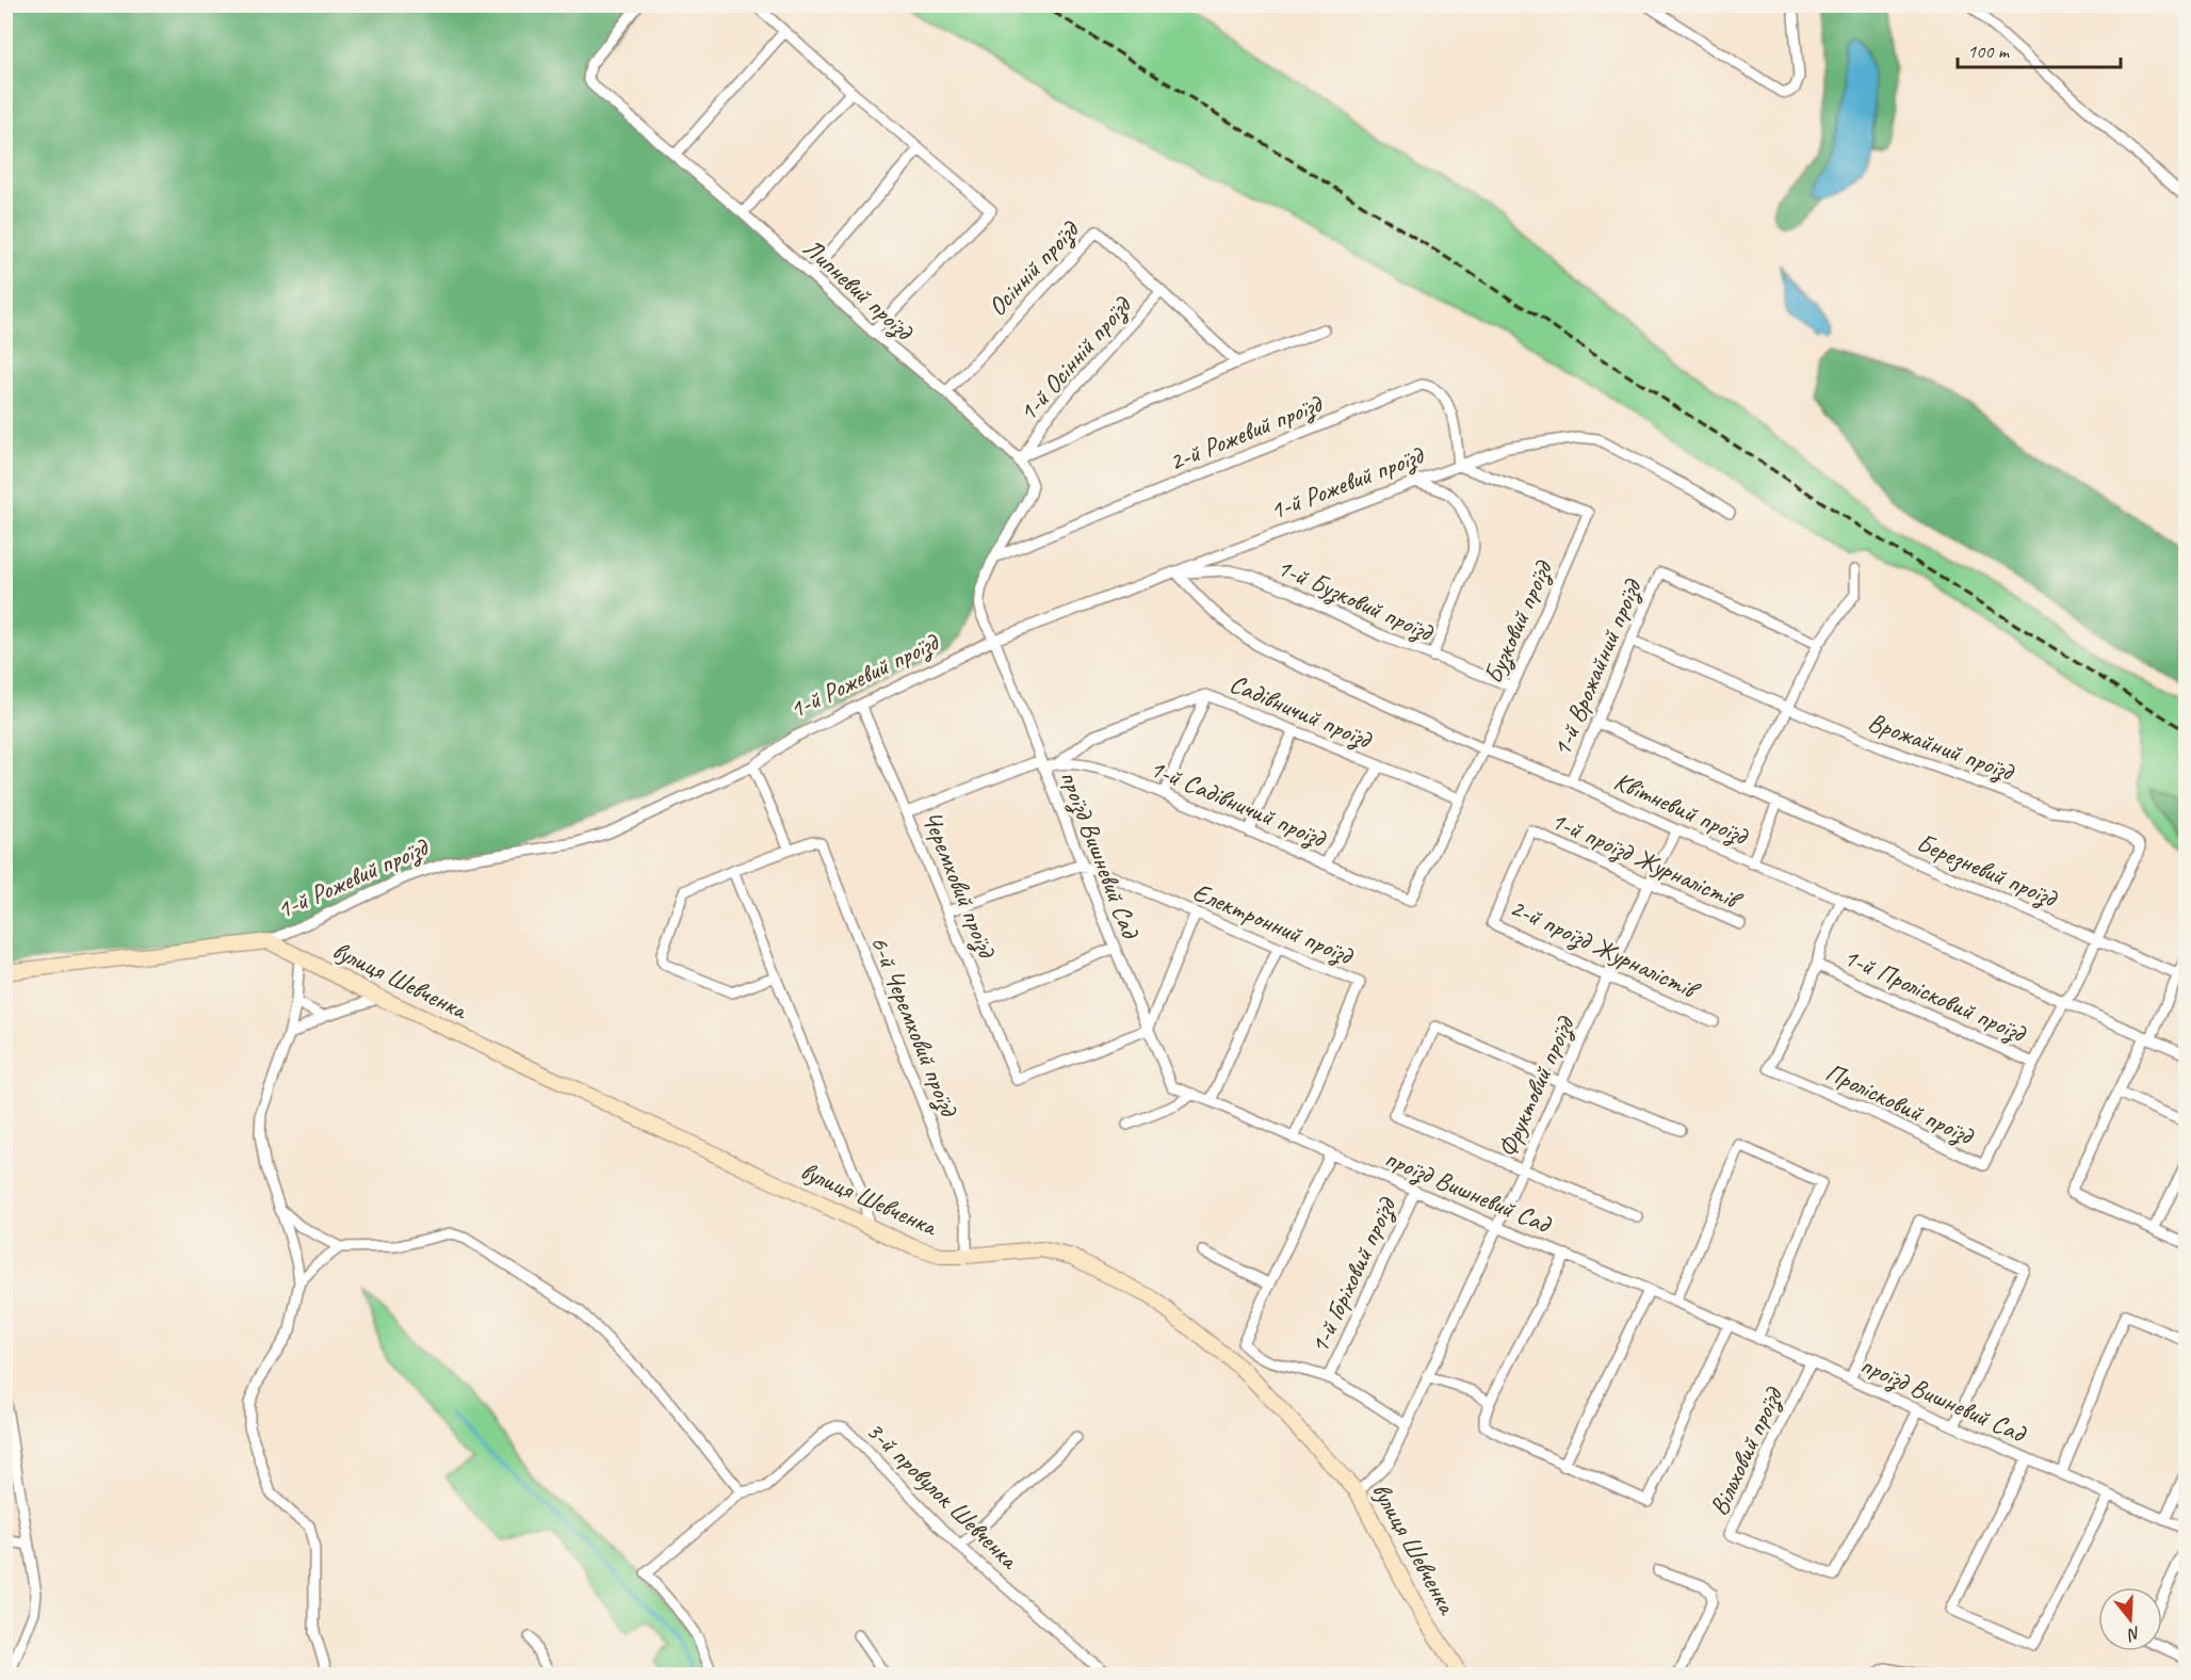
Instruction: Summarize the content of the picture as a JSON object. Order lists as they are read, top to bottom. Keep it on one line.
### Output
{"streets":{"street":["Осінній проїзд","Липневий проїзд","1-й Осінній проїзд","2-й Рожевий проїзд","1-й Рожевий проїзд","1-й Бузковий проїзд","Бузковий проїзд","1-й Врожайний проїзд","Садівничий проїзд","Врожайний проїзд","1-й Садівничий проїзд","Квітневий проїзд","проїзд Вишневий Сад","1-й проїзд Журналістів","Березневий проїзд","Черемховий проїзд","Електронний проїзд","2-й проїзд Журналістів","вулиця Шевченка","1-й Пролісковий проїзд","6-й Черемховий проїзд","Фруктовий проїзд","Пролісковий проїзд","1-й Горіховий проїзд","Вільховий проїзд","3-й провулок Шевченка"]},"crossings":[["Осінній проїзд","Липневий проїзд"],["Осінній проїзд","1-й Осінній проїзд"],["Липневий проїзд","1-й Осінній проїзд"],["Липневий проїзд","2-й Рожевий проїзд"],["Липневий проїзд","1-й Рожевий проїзд"],["Липневий проїзд","проїзд Вишневий Сад"],["2-й Рожевий проїзд","1-й Рожевий проїзд"],["2-й Рожевий проїзд","Бузковий проїзд"],["1-й Рожевий проїзд","1-й Бузковий проїзд"],["1-й Рожевий проїзд","Бузковий проїзд"],["1-й Рожевий проїзд","Квітневий проїзд"],["1-й Рожевий проїзд","проїзд Вишневий Сад"],["1-й Рожевий проїзд","Черемховий проїзд"],["1-й Рожевий проїзд","вулиця Шевченка"],["1-й Бузковий проїзд","Бузковий проїзд"],["1-й Бузковий проїзд","Квітневий проїзд"],["Бузковий проїзд","Садівничий проїзд"],["Бузковий проїзд","1-й Садівничий проїзд"],["Бузковий проїзд","Квітневий проїзд"],["1-й Врожайний проїзд","Врожайний проїзд"],["1-й Врожайний проїзд","Квітневий проїзд"],["1-й Врожайний проїзд","Березневий проїзд"],["Садівничий проїзд","1-й Садівничий проїзд"],["Врожайний проїзд","Березневий проїзд"],["Врожайний проїзд","Пролісковий проїзд"],["1-й Садівничий проїзд","проїзд Вишневий Сад"],["1-й Садівничий проїзд","Черемховий проїзд"],["Квітневий проїзд","Фруктовий проїзд"],["Квітневий проїзд","Пролісковий проїзд"],["проїзд Вишневий Сад","Черемховий проїзд"],["проїзд Вишневий Сад","Електронний проїзд"],["проїзд Вишневий Сад","Фруктовий проїзд"],["проїзд Вишневий Сад","1-й Горіховий проїзд"],["проїзд Вишневий Сад","Вільховий проїзд"],["1-й проїзд Журналістів","2-й проїзд Журналістів"],["1-й проїзд Журналістів","Фруктовий проїзд"],["Березневий проїзд","Пролісковий проїзд"],["2-й проїзд Журналістів","Фруктовий проїзд"],["вулиця Шевченка","6-й Черемховий проїзд"],["вулиця Шевченка","Фруктовий проїзд"],["1-й Пролісковий проїзд","Пролісковий проїзд"]],"scale_bar":"100 m","north":"bottom"}
